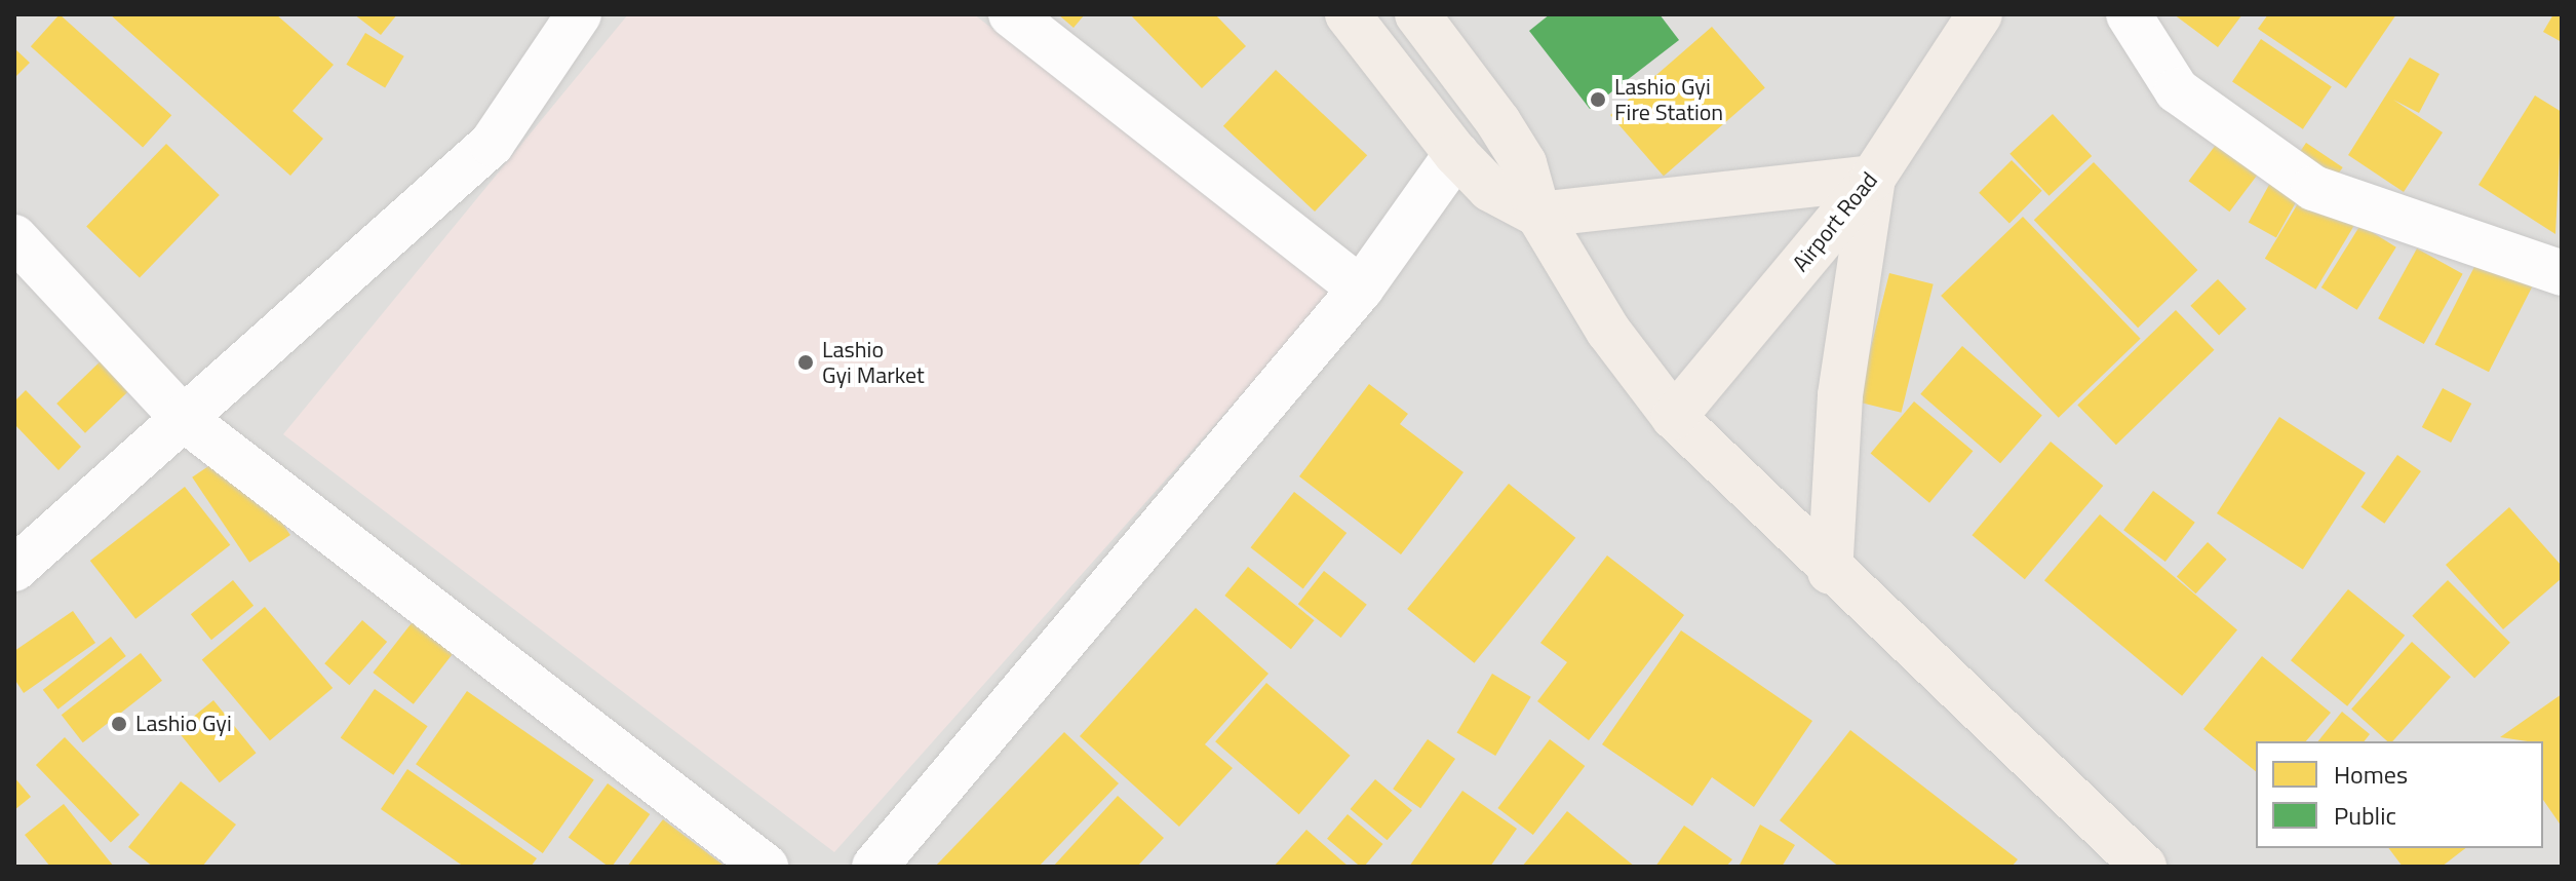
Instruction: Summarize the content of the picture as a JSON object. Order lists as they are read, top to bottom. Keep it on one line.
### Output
{"streets":{"main road":["Airport Road"]},"places":["Lashio Gyi Fire Station","Lashio Gyi Market","Lashio Gyi"],"legend":["Homes","Public"]}
